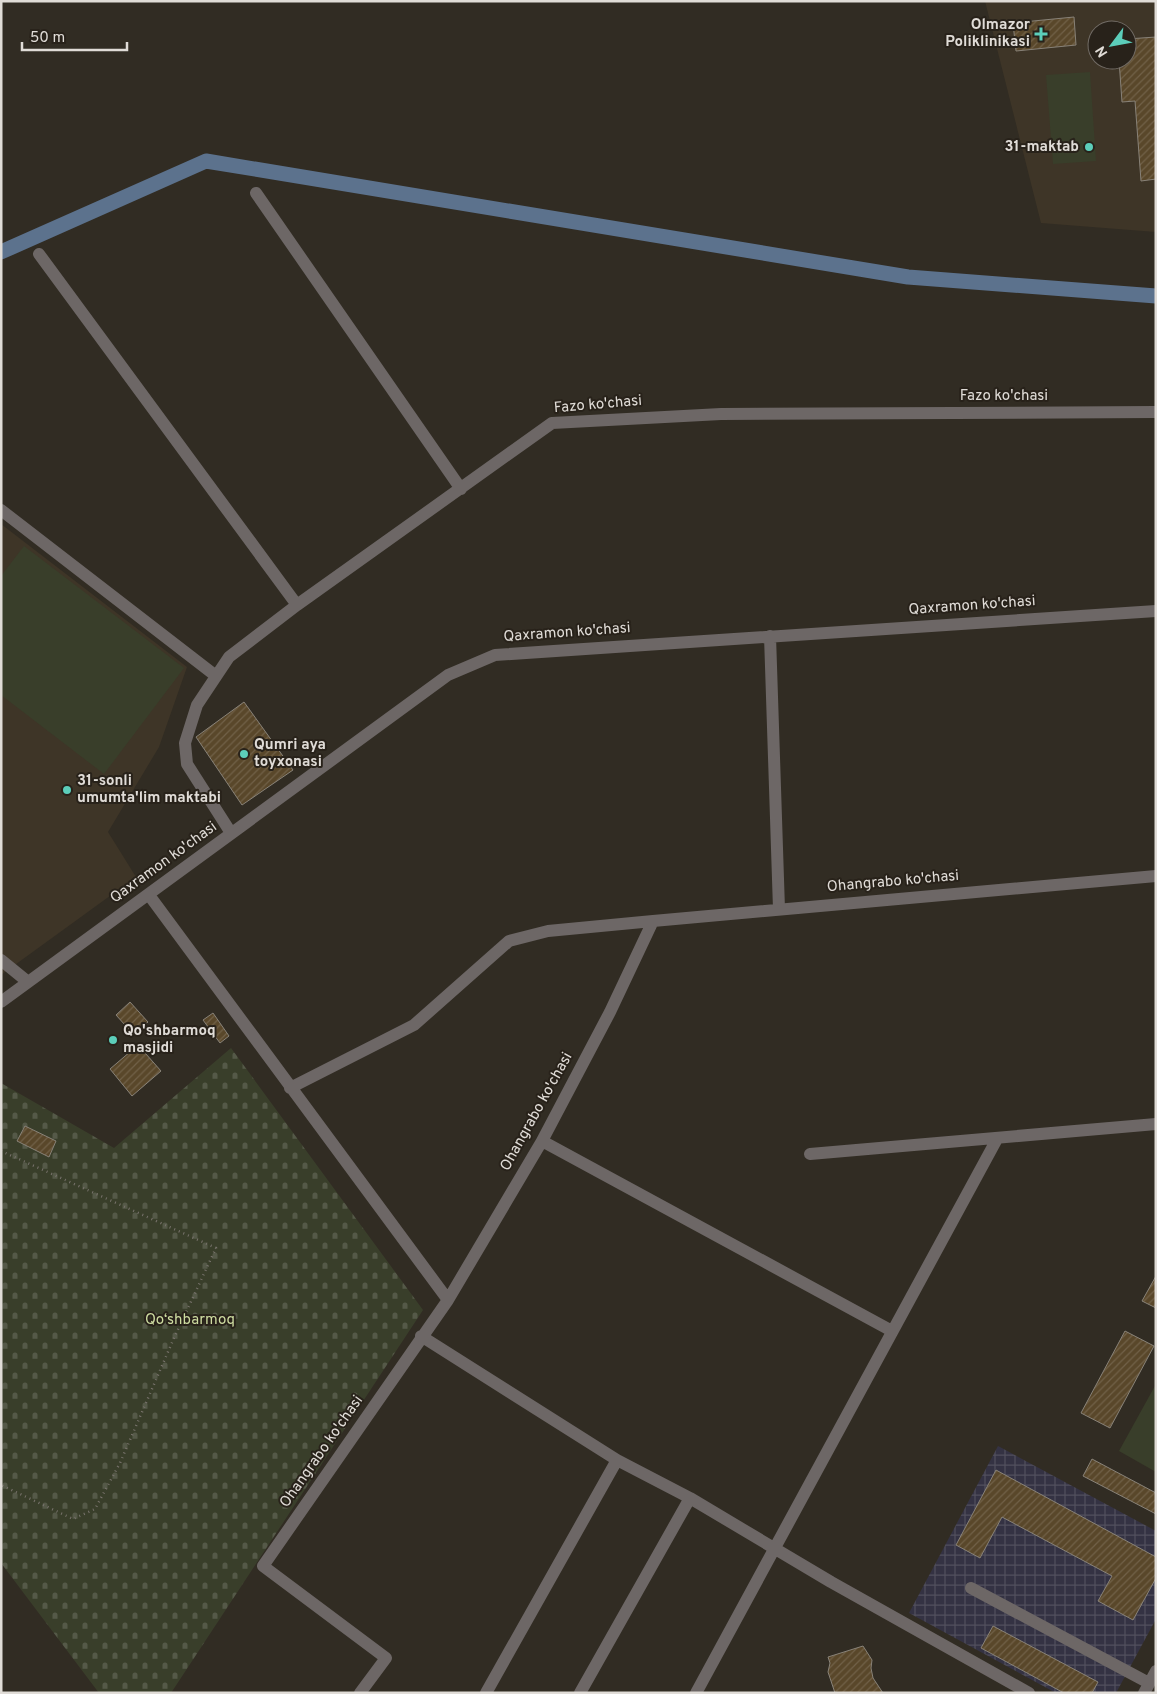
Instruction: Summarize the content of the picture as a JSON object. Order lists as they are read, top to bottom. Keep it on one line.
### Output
{"streets":{"street":["Fazo ko'chasi","Qaxramon ko'chasi","Ohangrabo ko'chasi"]},"crossings":[["Fazo ko'chasi","Qaxramon ko'chasi"]],"parks":["Qo‘shbarmoq"],"places":{"health":["Olmazor Poliklinikasi"],"other":["31-maktab","Qumri aya toyxonasi","31-sonli umumta'lim maktabi","Qo'shbarmoq masjidi"]},"scale_bar":"50 m","north":"bottom left"}
